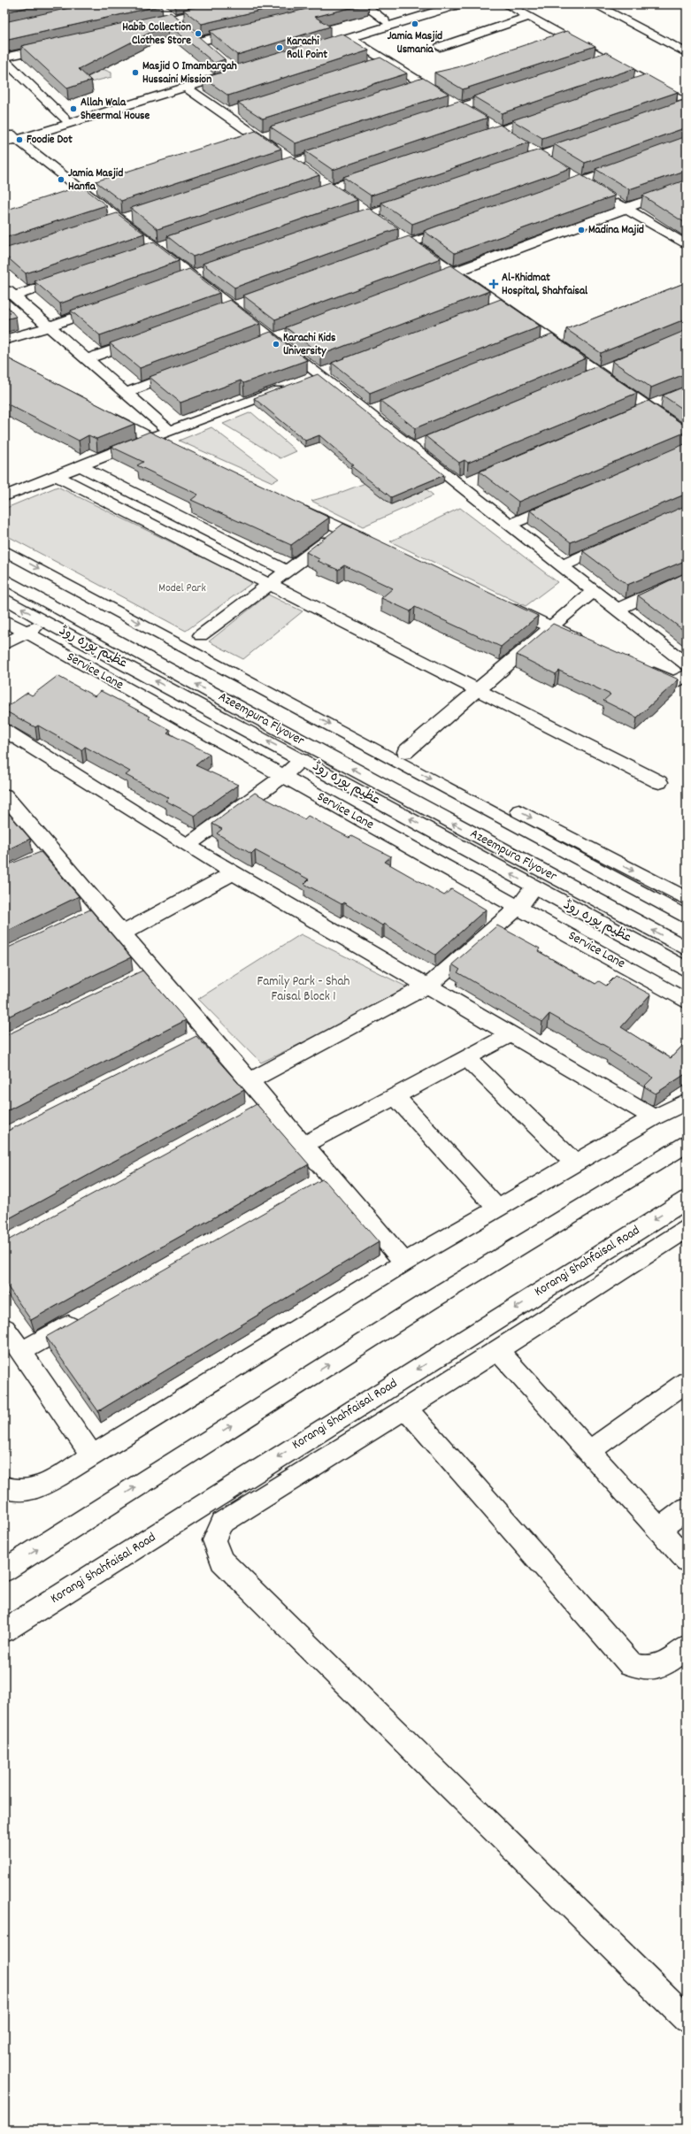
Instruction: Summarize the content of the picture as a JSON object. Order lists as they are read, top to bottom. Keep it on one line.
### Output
{"streets":{"street":["عظیم پورہ روڈ","Service Lane","Azeempura Flyover","Korangi Shahfaisal Road"]},"parks":["Model Park","Family Park - Shah Faisal Block 1"],"places":{"other":["Jamia Masjid Usmania","Habib Collection Clothes Store","Karachi Roll Point","Masjid O Imambargah Hussaini Mission","Allah Wala Sheermal House","Foodie Dot","Jamia Masjid Hanfia","Madina Majid","Karachi Kids University"],"health":["Al-Khidmat Hospital, Shahfaisal"]}}
